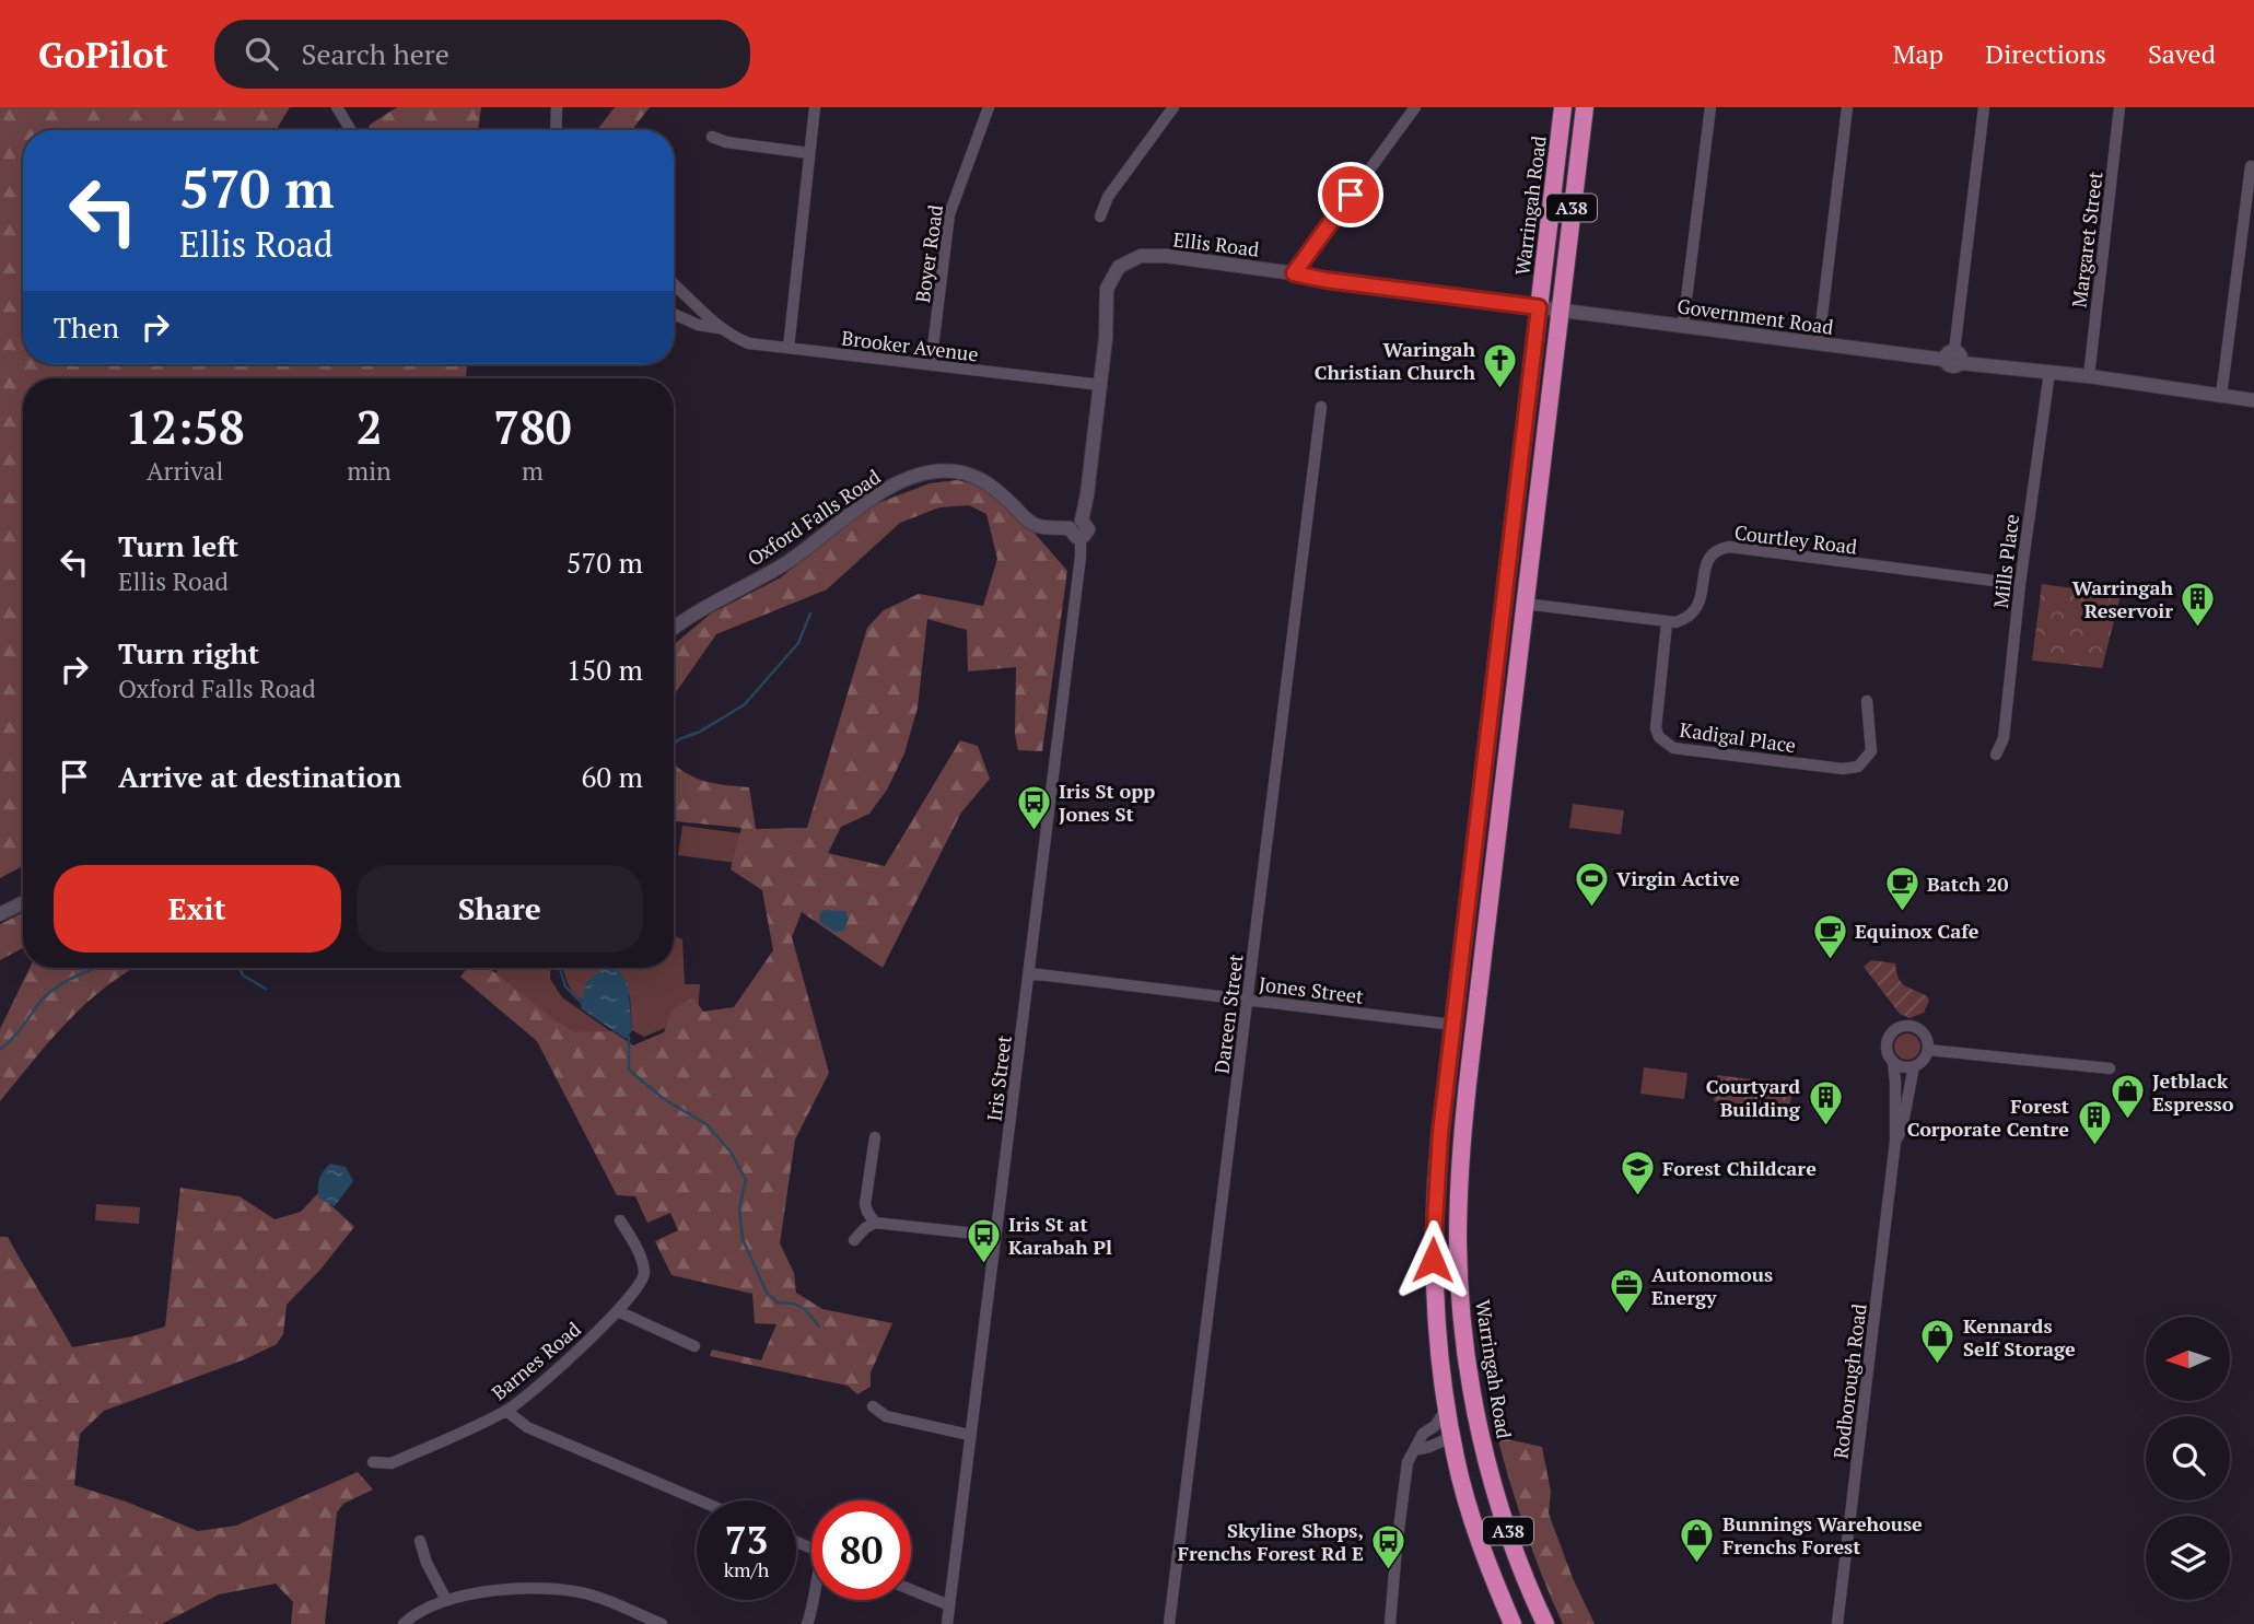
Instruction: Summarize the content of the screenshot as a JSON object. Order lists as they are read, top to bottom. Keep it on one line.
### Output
{"streets":{"highway":["Warringah Road","A38"],"street":["Margaret Street","Ellis Road","Boyer Road","Government Road","Brooker Avenue","Oxford Falls Road","Courtley Road","Mills Place","Kadigal Place","Jones Street","Dareen Street","Iris Street","Barnes Road","Rodborough Road"]},"crossings":[["Warringah Road","Ellis Road"],["Warringah Road","Government Road"],["Warringah Road","Jones Street"],["Margaret Street","Government Road"],["Ellis Road","Government Road"],["Ellis Road","Brooker Avenue"],["Boyer Road","Brooker Avenue"],["Government Road","Mills Place"],["Oxford Falls Road","Iris Street"],["Courtley Road","Mills Place"],["Courtley Road","Kadigal Place"],["Jones Street","Dareen Street"],["Jones Street","Iris Street"]],"places":{"church":["Waringah Christian Church"],"building":["Warringah Reservoir","Courtyard Building","Forest Corporate Centre"],"bus stop":["Iris St opp Jones St","Iris St at Karabah Pl","Skyline Shops, Frenchs Forest Rd E"],"sports":["Virgin Active"],"cafe":["Batch 20","Equinox Cafe"],"shop":["Jetblack Espresso","Kennards Self Storage","Bunnings Warehouse Frenchs Forest"],"school or university":["Forest Childcare"],"office":["Autonomous Energy"]},"north":"left","page":{"header":"GoPilot","search":"Search here","nav":["Map","Directions","Saved"],"turn":["570 m","Ellis Road"],"then":"Then","eta":["12:58","Arrival","2","min","780","m"],"list":[{"name":"Turn left","note":"Ellis Road","value":"570 m"},{"name":"Turn right","note":"Oxford Falls Road","value":"150 m"},{"name":"Arrive at destination","value":"60 m"}],"buttons":["Exit","Share"],"speed":"73 km/h","limit":"80"}}
